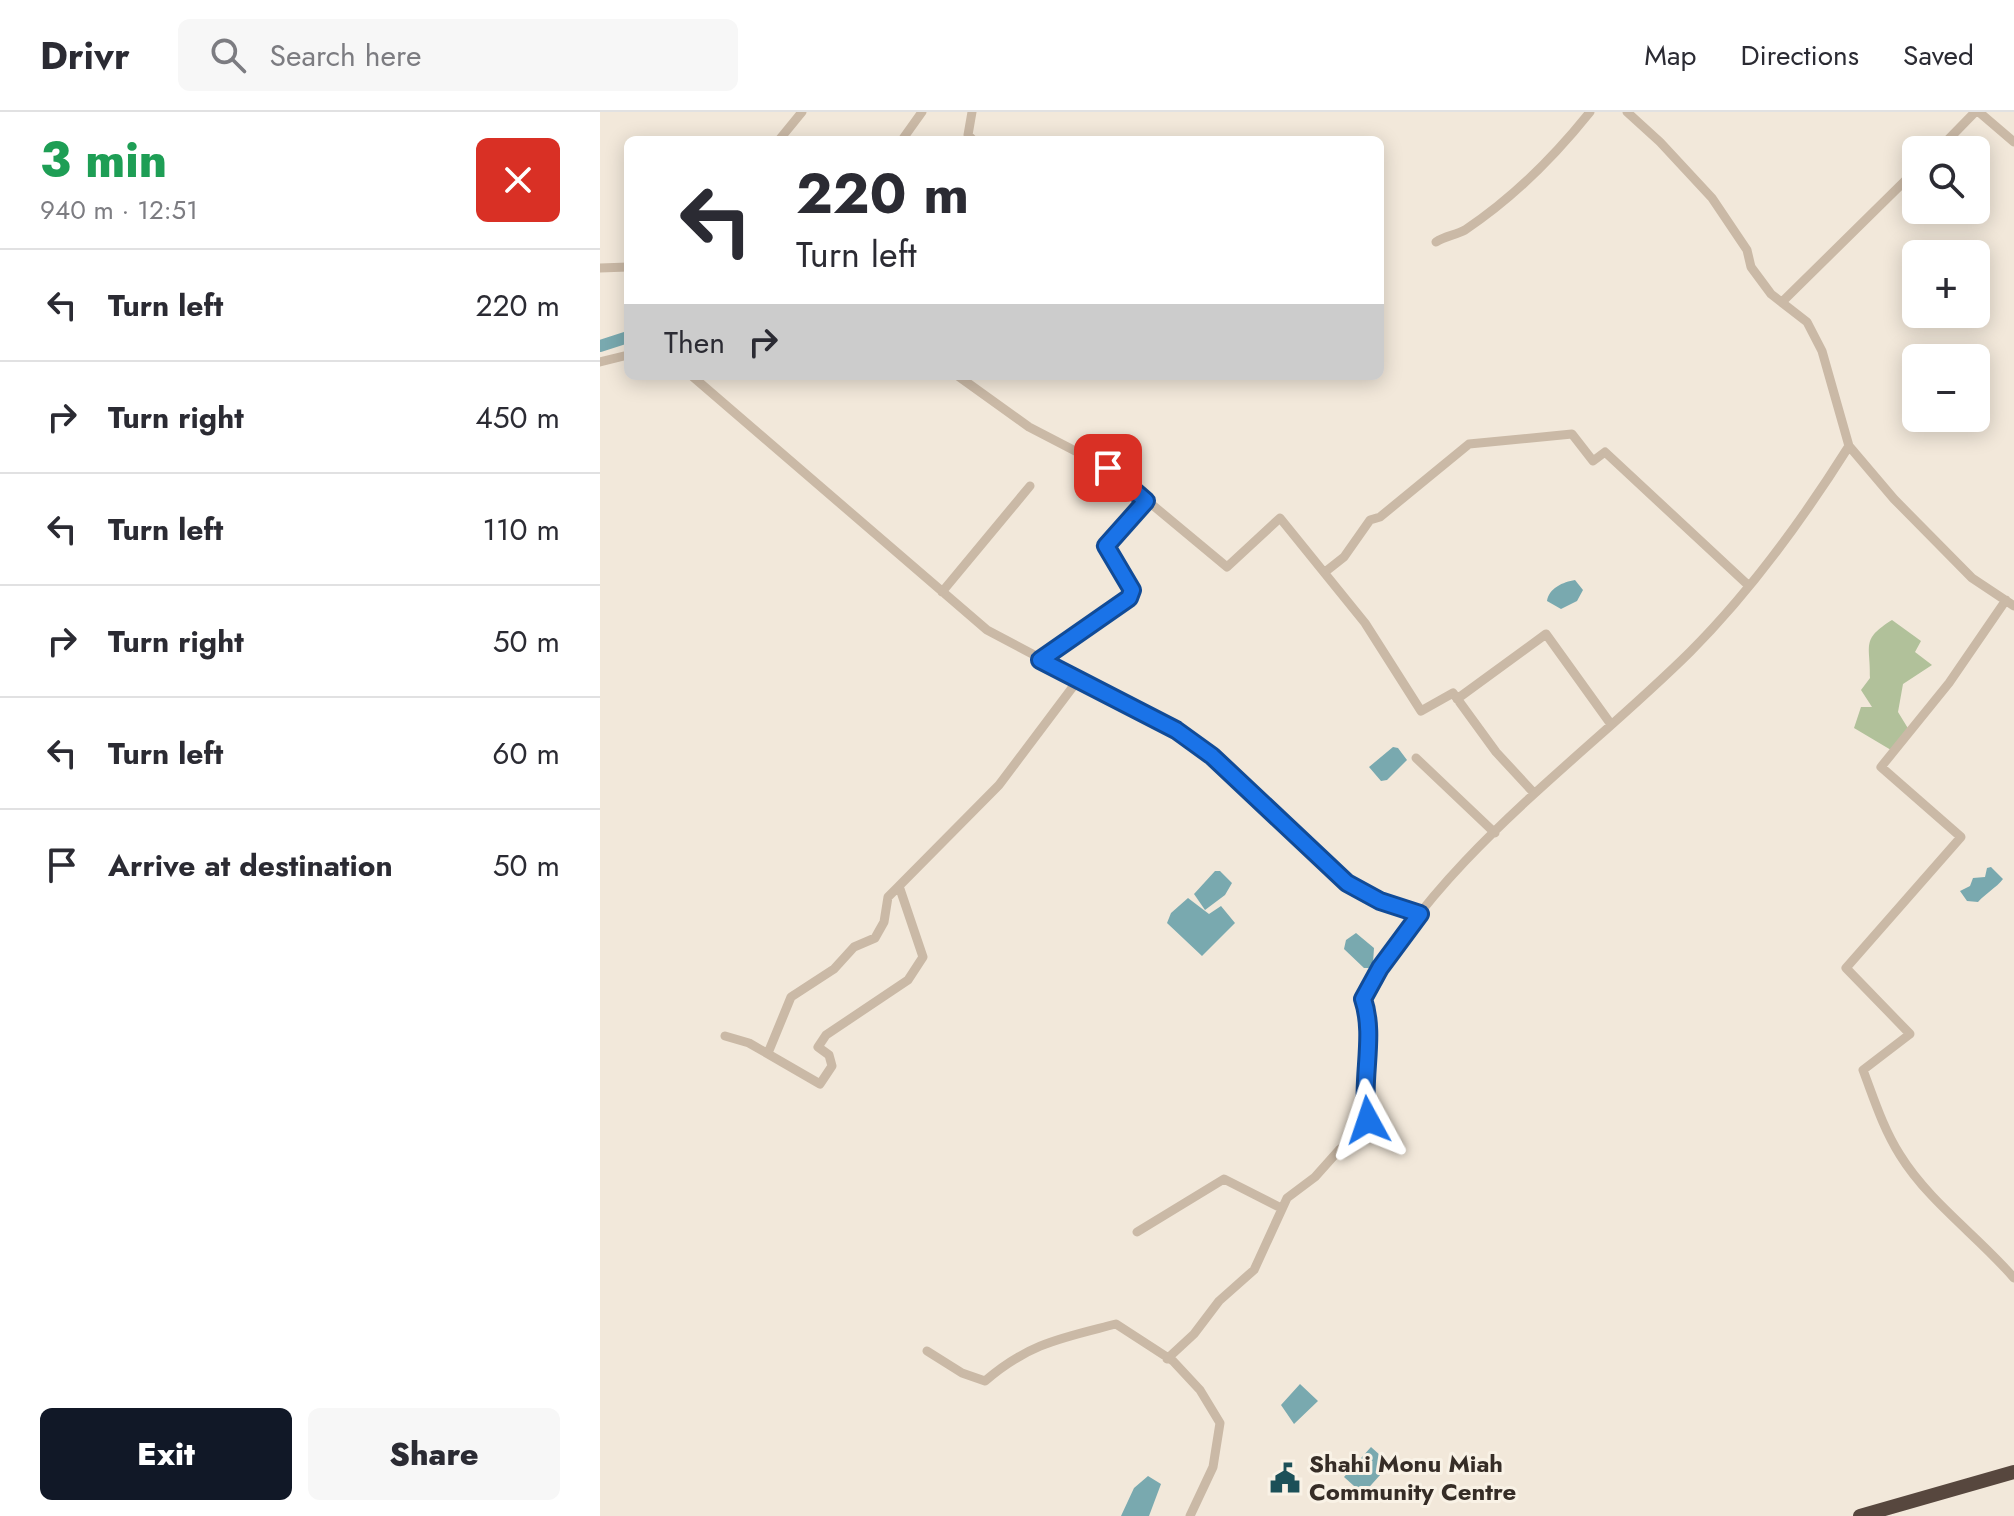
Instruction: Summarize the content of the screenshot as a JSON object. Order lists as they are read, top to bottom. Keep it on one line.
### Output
{"places":{"public building":["Shahi Monu Miah Community Centre"]},"page":{"header":"Drivr","search":"Search here","nav":["Map","Directions","Saved"],"heading":["3 min","940 m · 12:51"],"map_buttons":["+","−"],"turn":["220 m","Turn left"],"list":[{"name":"Turn left","value":"220 m"},{"name":"Turn right","value":"450 m"},{"name":"Turn left","value":"110 m"},{"name":"Turn right","value":"50 m"},{"name":"Turn left","value":"60 m"},{"name":"Arrive at destination","value":"50 m"}],"then":"Then","buttons":["Exit","Share"]}}
